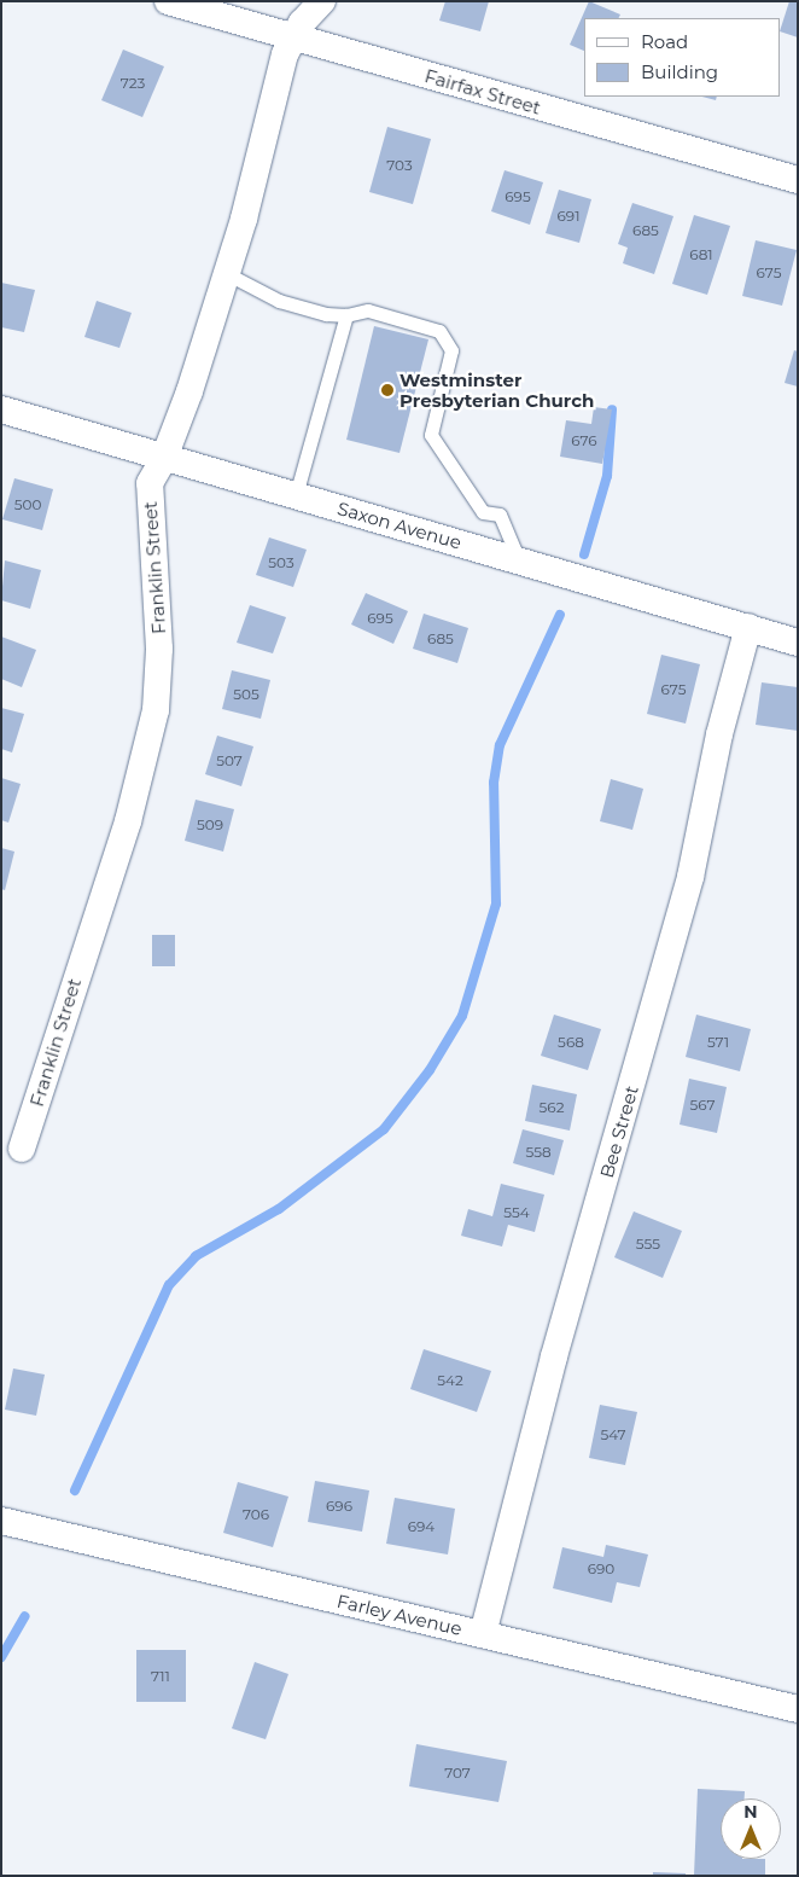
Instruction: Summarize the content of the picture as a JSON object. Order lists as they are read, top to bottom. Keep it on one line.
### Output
{"streets":{"street":["Fairfax Street","Saxon Avenue","Franklin Street","Bee Street","Farley Avenue"]},"crossings":[["Fairfax Street","Franklin Street"],["Saxon Avenue","Franklin Street"],["Saxon Avenue","Bee Street"],["Bee Street","Farley Avenue"]],"places":["Westminster Presbyterian Church"],"house_numbers":["723","703","695","691","685","681","675","676","500","503","695","685","675","505","507","509","568","571","567","562","558","554","555","542","547","696","706","694","690","711","707"],"legend":["Road","Building"],"north":"top"}
